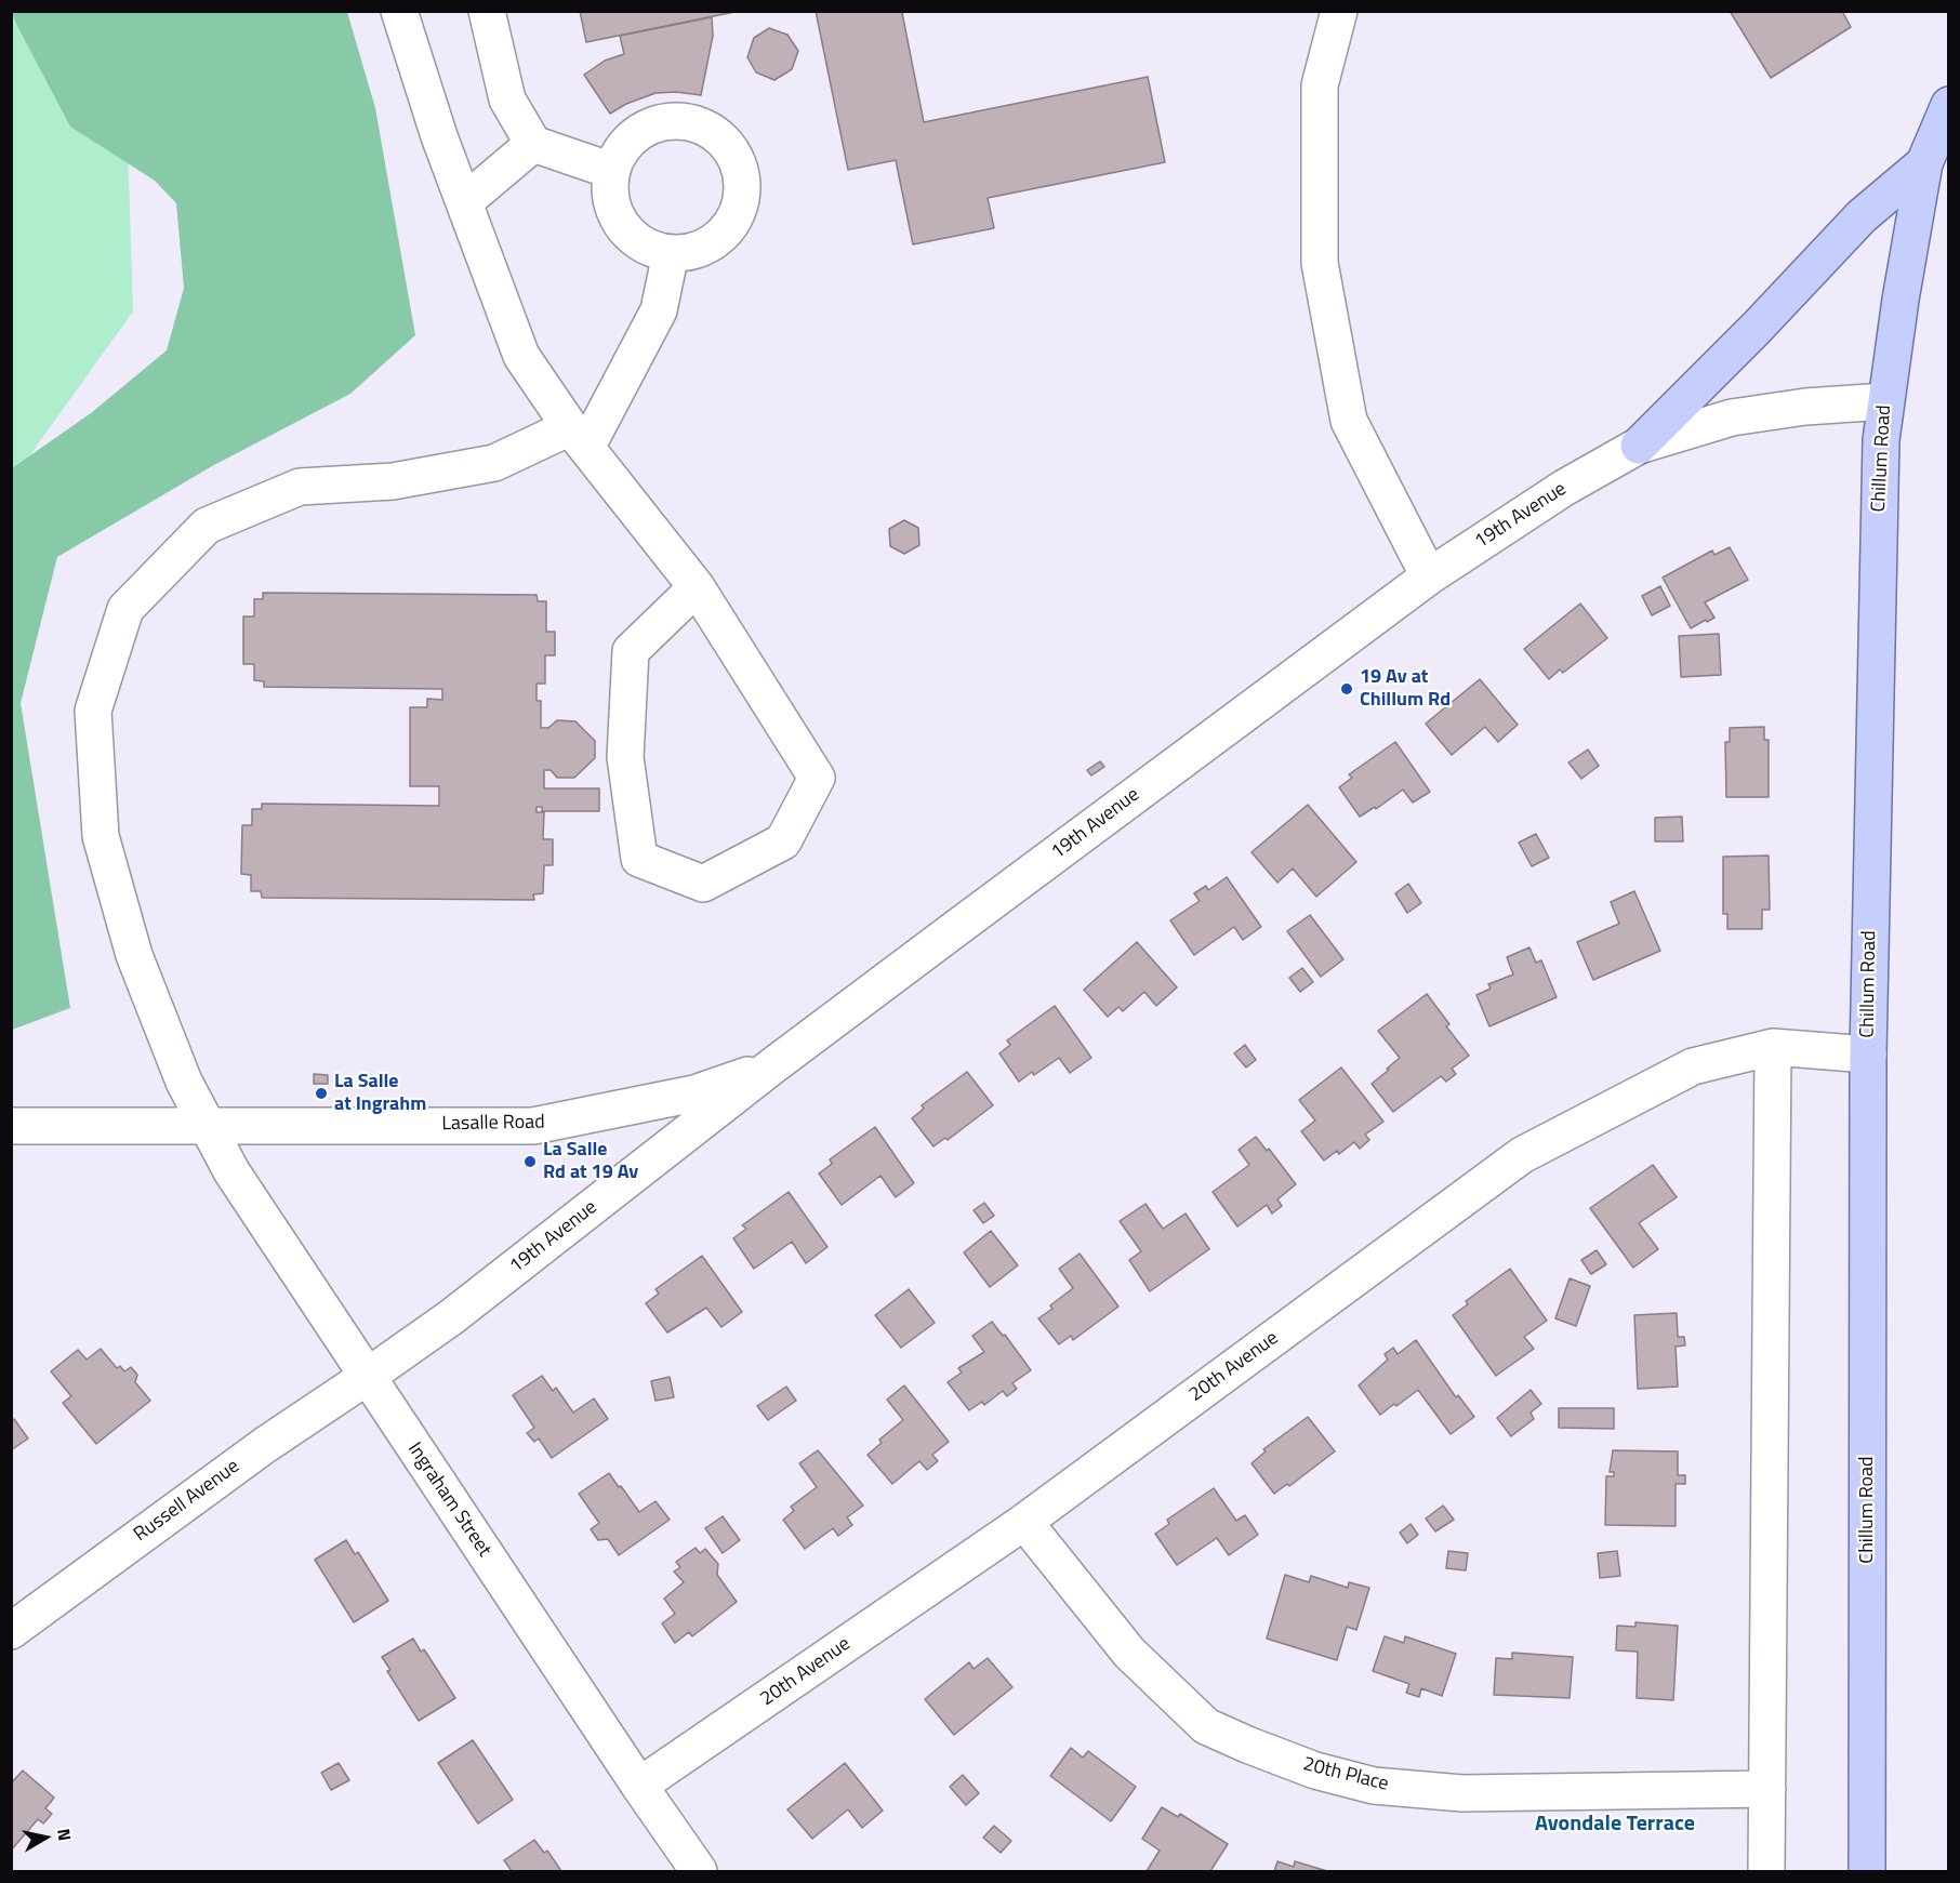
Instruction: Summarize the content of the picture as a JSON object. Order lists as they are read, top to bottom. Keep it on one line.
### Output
{"streets":{"main road":["Chillum Road"],"street":["19th Avenue","Lasalle Road","20th Avenue","Ingraham Street","Russell Avenue","20th Place"]},"crossings":[["Chillum Road","19th Avenue"],["Chillum Road","20th Avenue"],["19th Avenue","Lasalle Road"],["19th Avenue","Ingraham Street"],["19th Avenue","Russell Avenue"],["Lasalle Road","Ingraham Street"],["20th Avenue","Ingraham Street"],["20th Avenue","20th Place"],["Ingraham Street","Russell Avenue"]],"districts":["Avondale Terrace"],"places":["19 Av at Chillum Rd","La Salle at Ingrahm","La Salle Rd at 19 Av"],"north":"right"}
